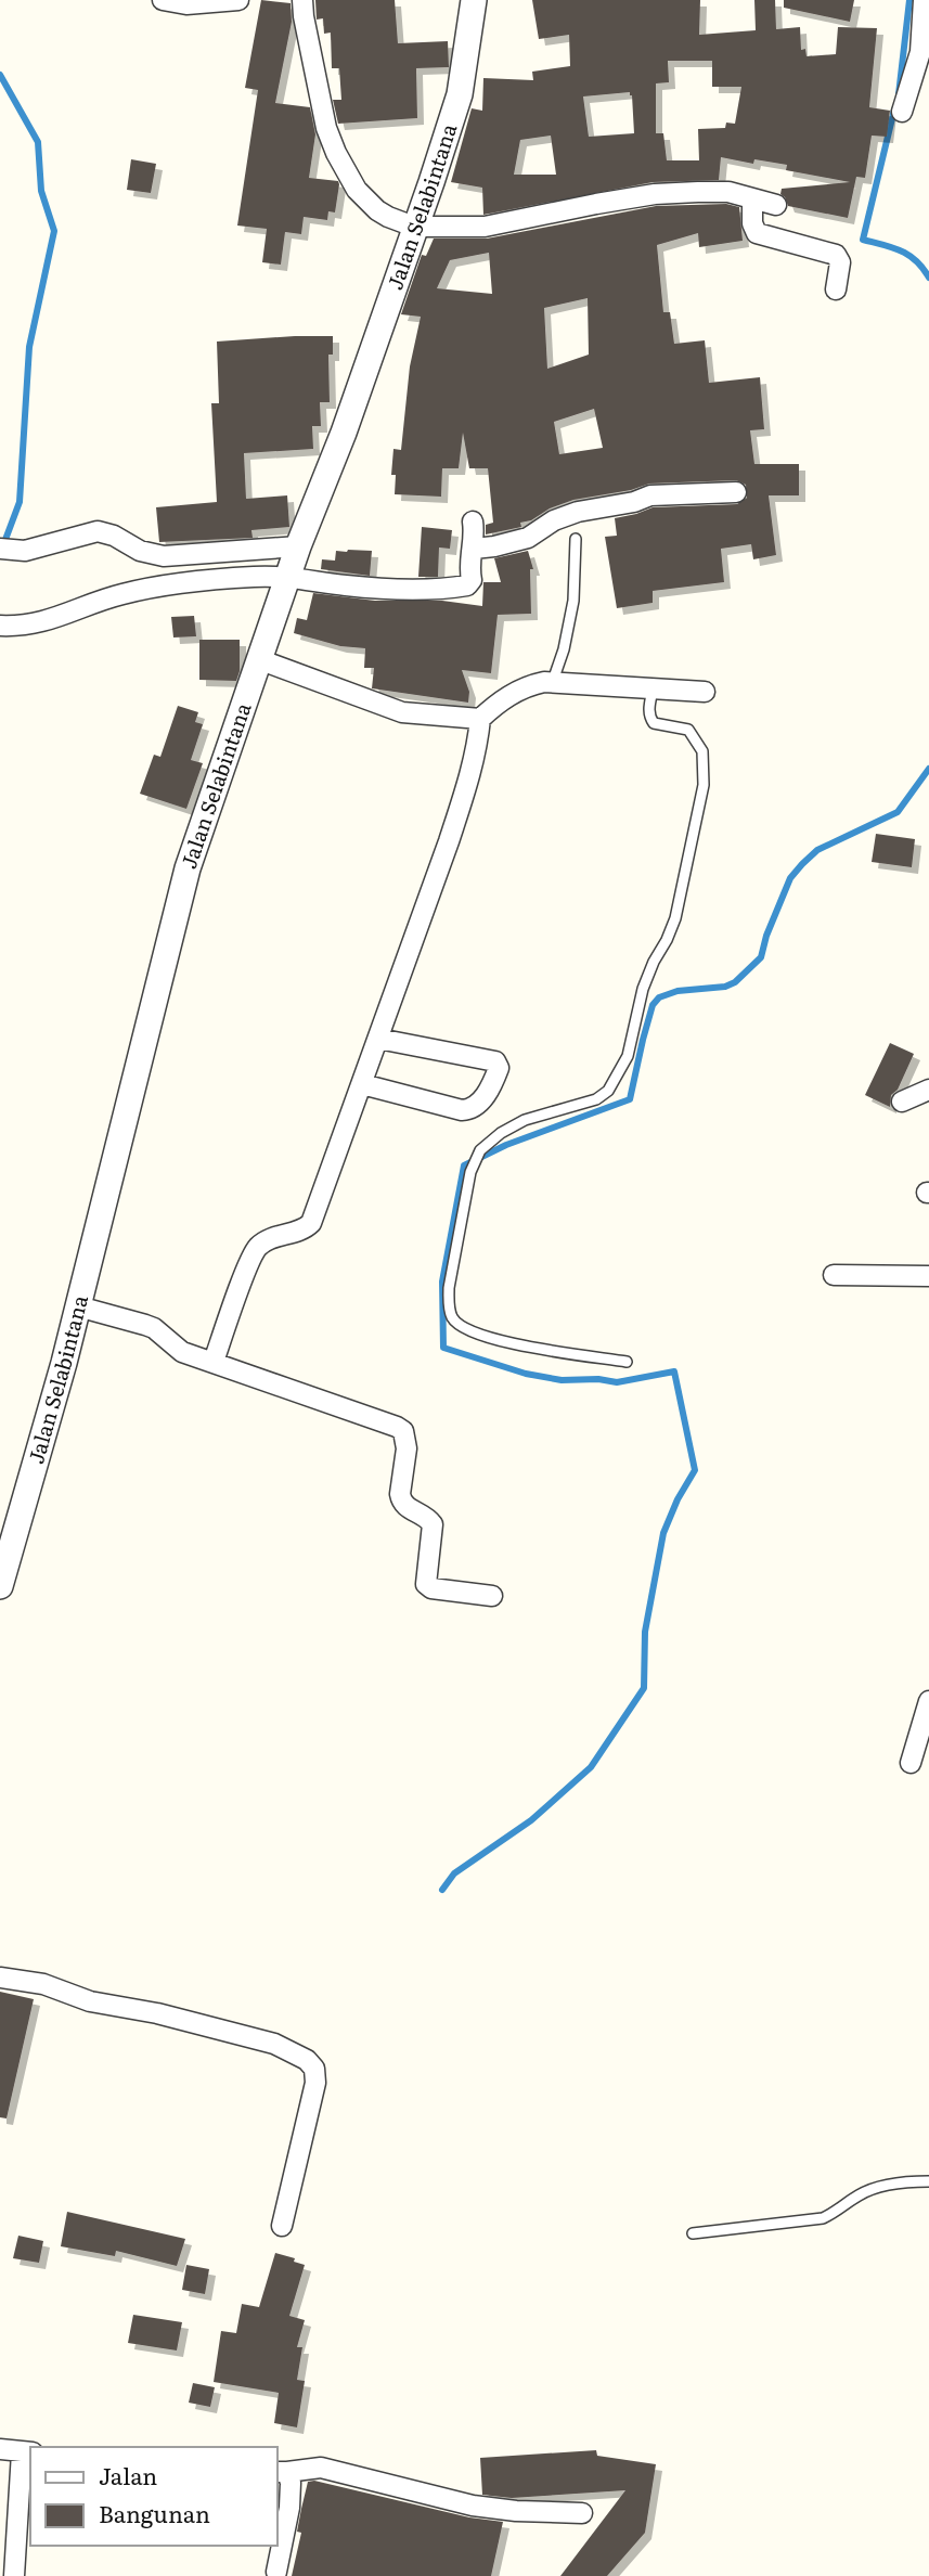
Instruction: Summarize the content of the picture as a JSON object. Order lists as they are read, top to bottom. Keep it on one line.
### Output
{"streets":{"street":["Jalan Selabintana"]},"legend":["Jalan","Bangunan"]}
